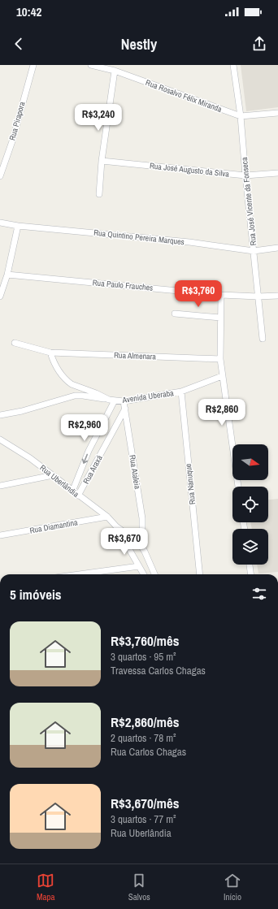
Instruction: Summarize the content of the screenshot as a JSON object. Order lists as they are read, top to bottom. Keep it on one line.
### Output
{"streets":{"street":["Rua Rosalvo Félix Miranda","Rua Pirapora","Rua José Augusto da Silva","Rua José Vicente da Fonseca","Rua Quintino Pereira Marques","Rua Paulo Frauches","Rua Almenara","Avenida Uberaba","Rua Araxá","Rua Ataleia","Rua Uberlândia","Rua Nanuque","Rua Diamantina"]},"crossings":[["Rua Rosalvo Félix Miranda","Rua José Vicente da Fonseca"],["Rua José Augusto da Silva","Rua José Vicente da Fonseca"],["Rua José Vicente da Fonseca","Rua Quintino Pereira Marques"],["Rua José Vicente da Fonseca","Rua Paulo Frauches"],["Rua Almenara","Avenida Uberaba"],["Avenida Uberaba","Rua Araxá"],["Avenida Uberaba","Rua Ataleia"],["Avenida Uberaba","Rua Nanuque"],["Rua Araxá","Rua Ataleia"],["Rua Araxá","Rua Uberlândia"],["Rua Ataleia","Rua Uberlândia"],["Rua Uberlândia","Rua Diamantina"]],"north":"right","page":{"status":"10:42","header":"Nestly","price":["R$3,240","R$3,760","R$2,860","R$2,960","R$3,670"],"heading":"5 imóveis","list":[{"name":"R$3,760/mês","note":"3 quartos · 95 m² · Travessa Carlos Chagas"},{"name":"R$2,860/mês","note":"2 quartos · 78 m² · Rua Carlos Chagas"},{"name":"R$3,670/mês","note":"3 quartos · 77 m² · Rua Uberlândia"}],"tabs":["Mapa","Salvos","Início"]}}
